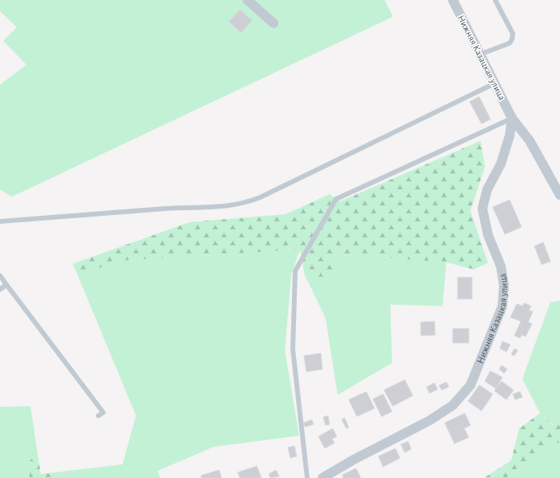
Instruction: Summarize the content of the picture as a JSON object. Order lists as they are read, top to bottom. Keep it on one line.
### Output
{"streets":{"street":["Нижняя Казацкая улица"]}}
